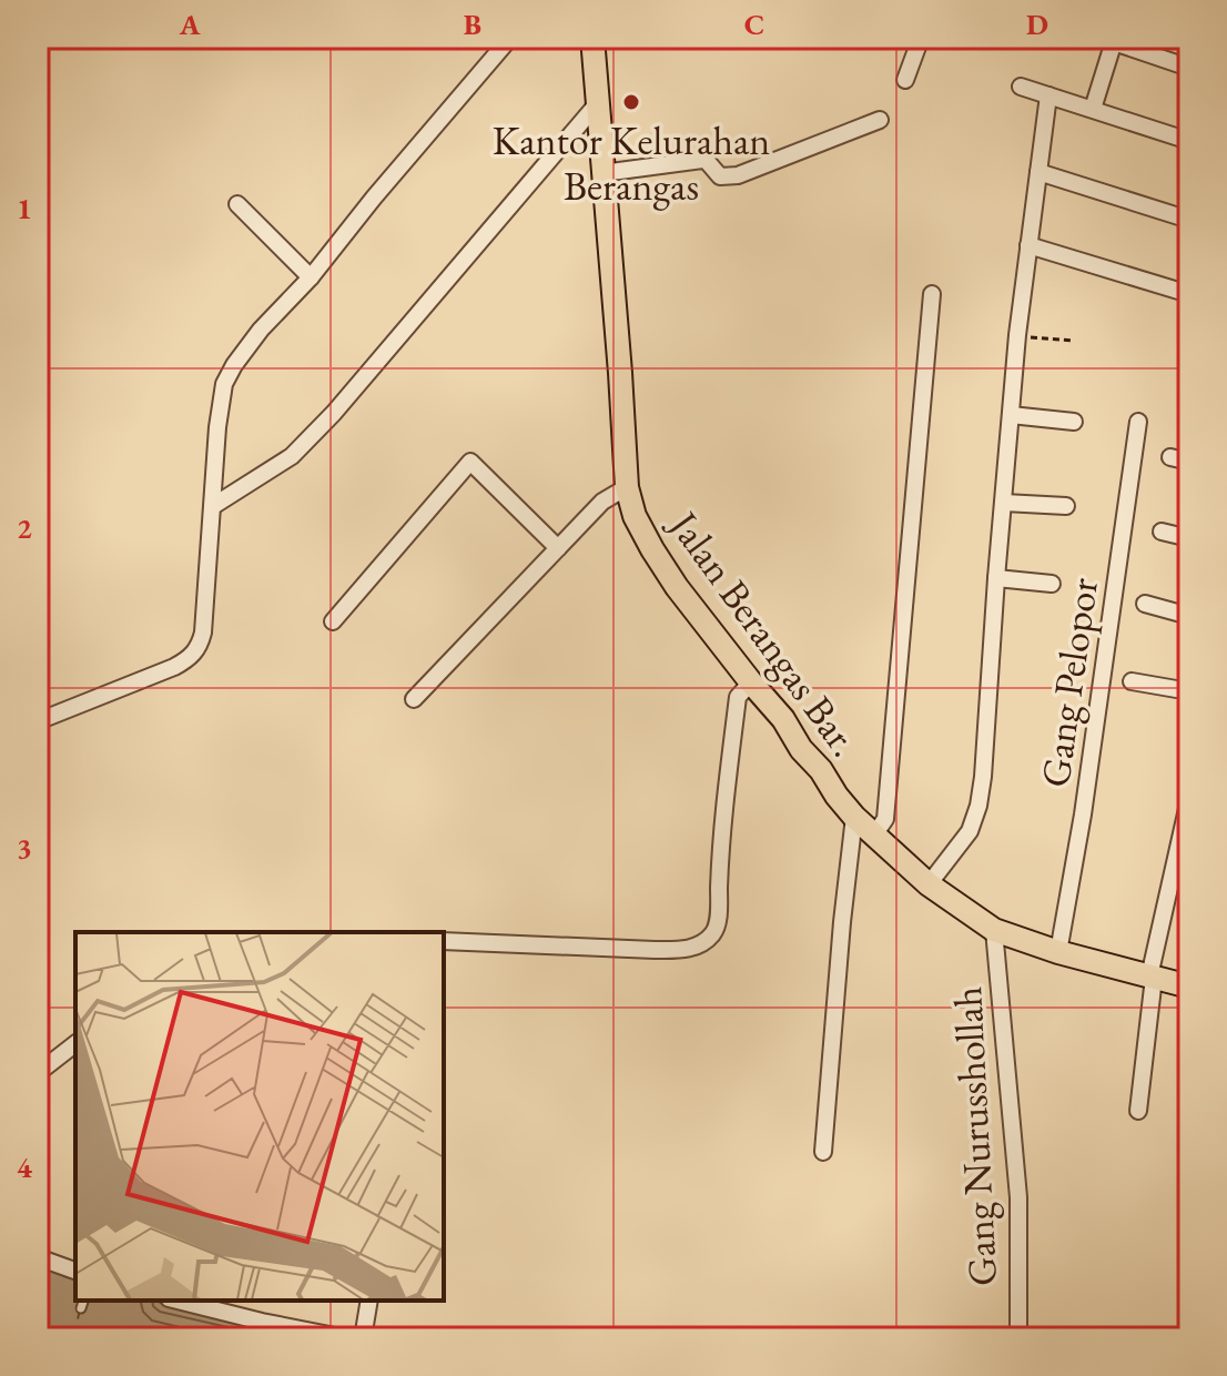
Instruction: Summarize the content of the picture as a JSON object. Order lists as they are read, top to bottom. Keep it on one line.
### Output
{"streets":{"main road":["Jalan Berangas Bar."],"street":["Gang Pelopor","Gang Nurusshollah"]},"crossings":[["Jalan Berangas Bar.","Gang Pelopor"],["Jalan Berangas Bar.","Gang Nurusshollah"]],"places":["Kantor Kelurahan Berangas"],"grid":{"columns":["A","B","C","D"],"rows":["1","2","3","4"]}}
